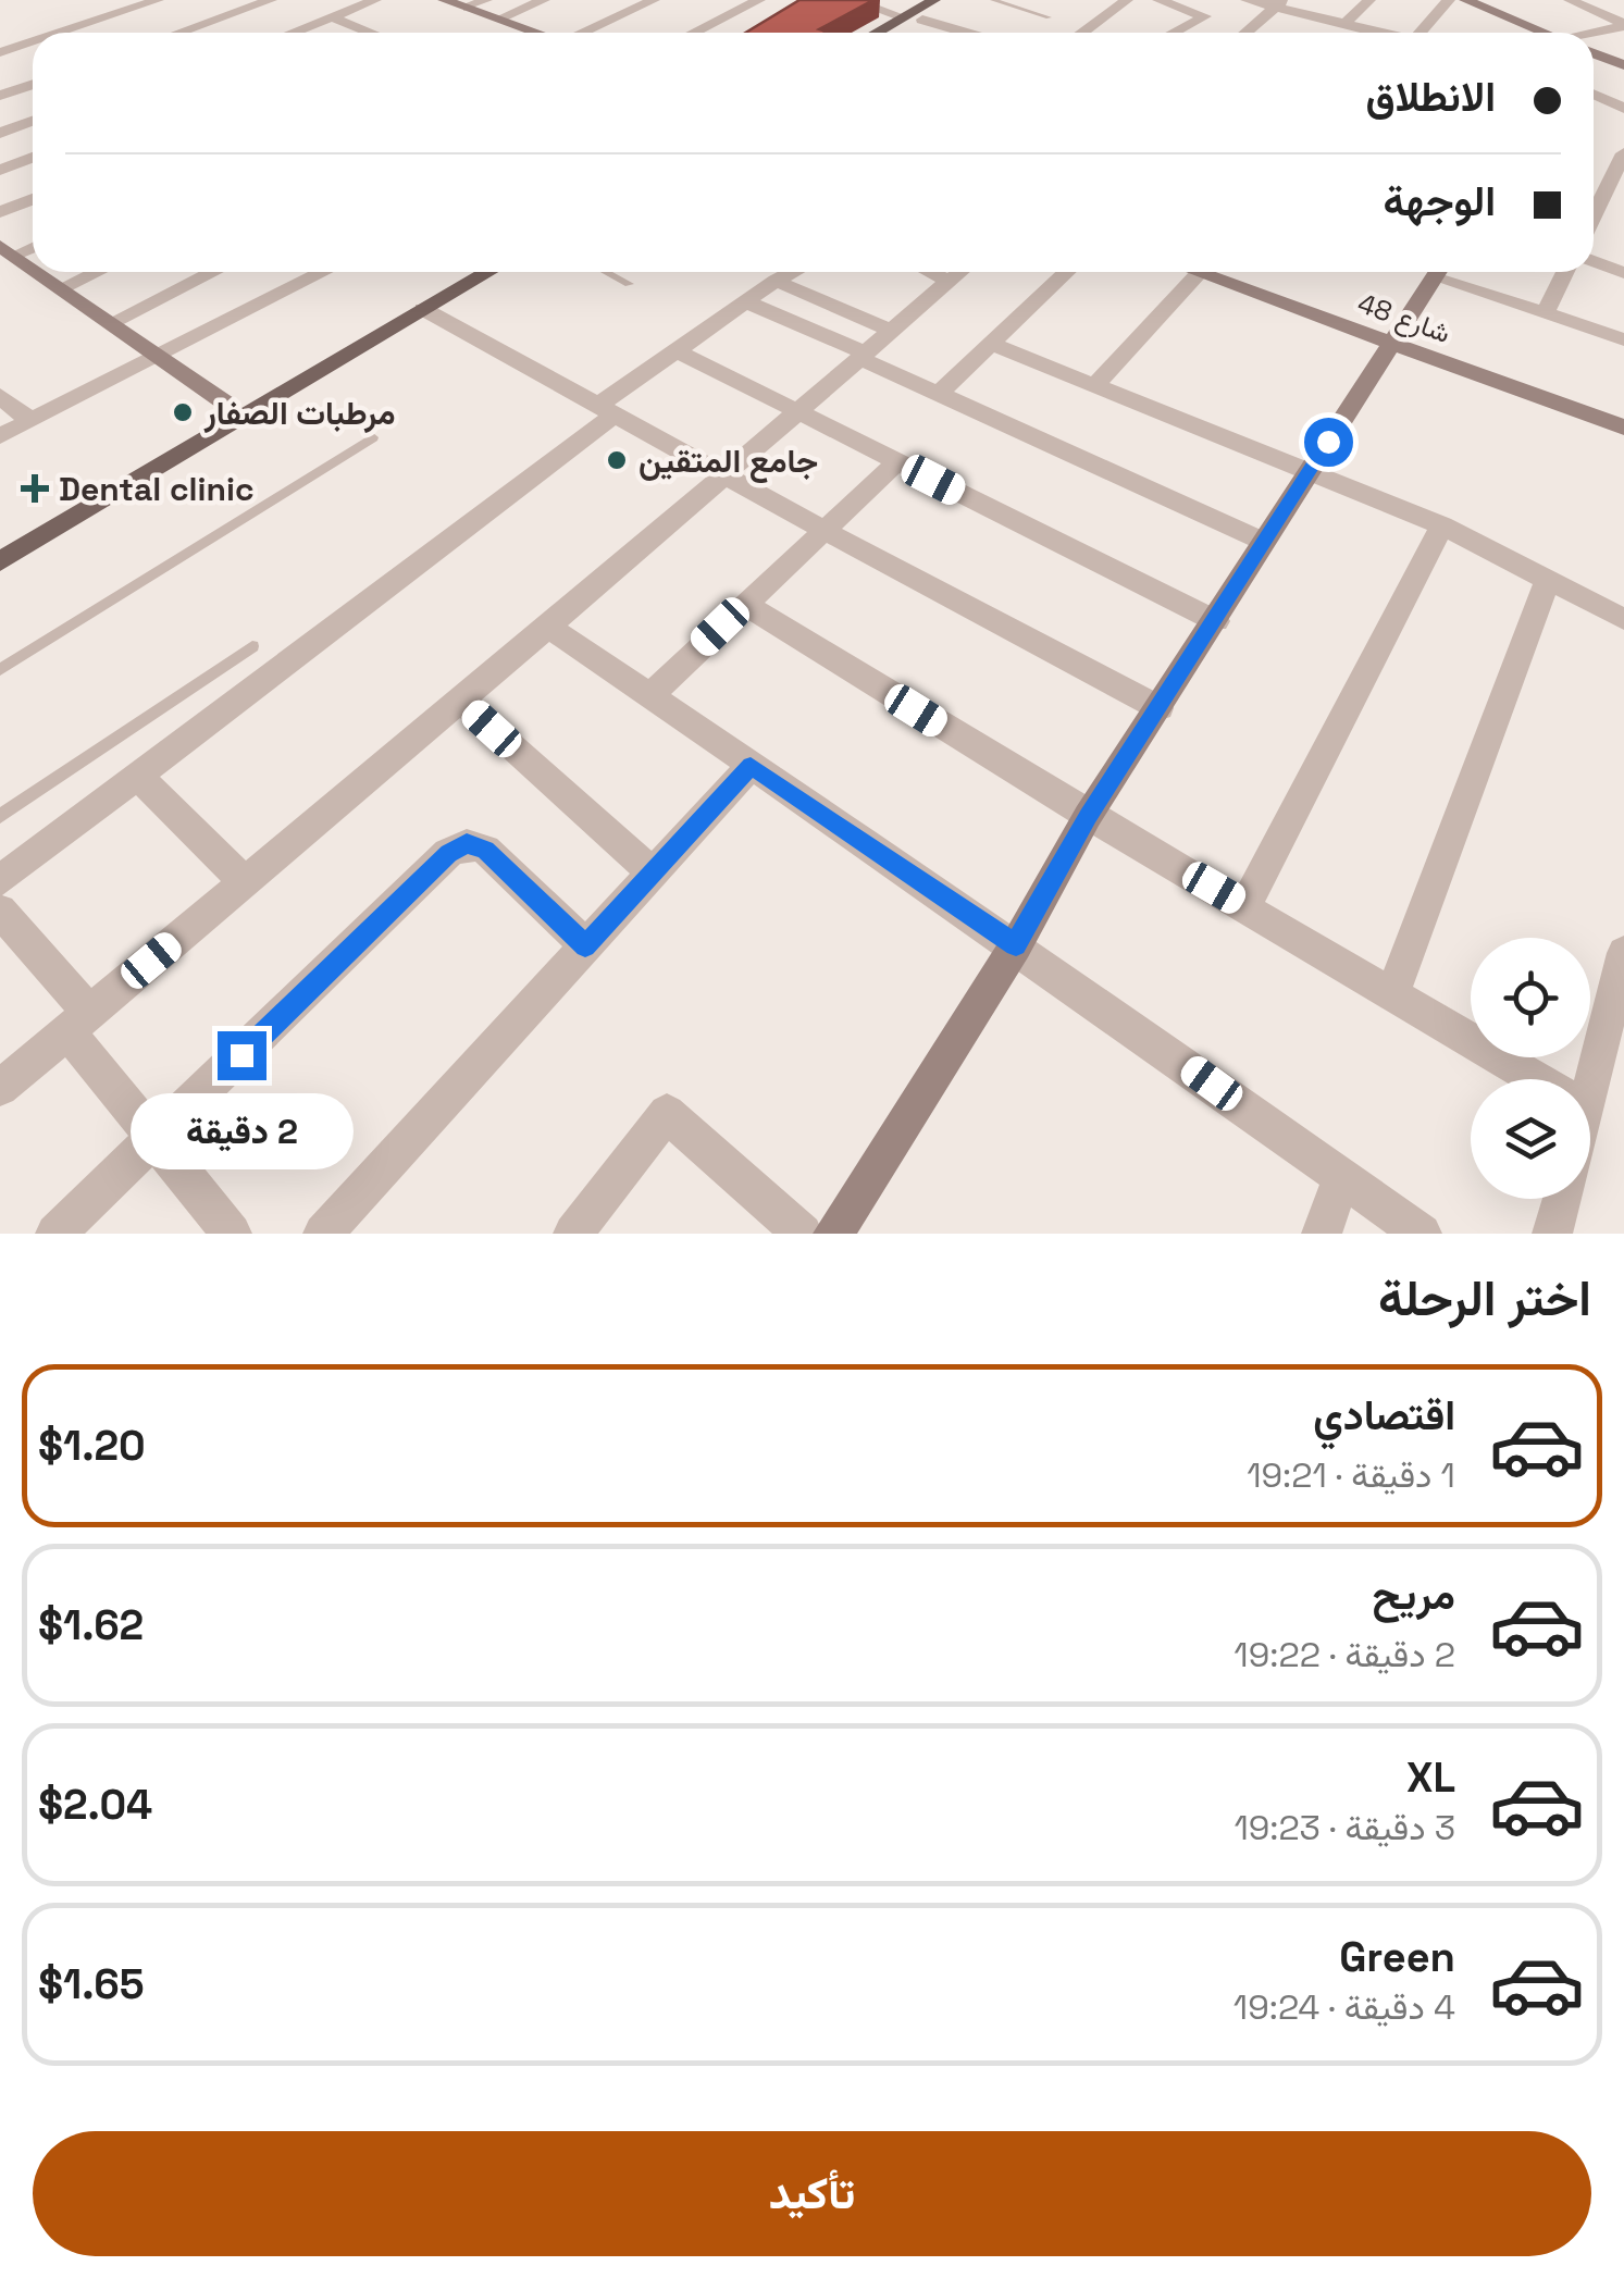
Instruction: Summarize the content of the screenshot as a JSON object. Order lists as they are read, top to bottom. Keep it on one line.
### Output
{"streets":{"street":["شارع 48"]},"places":{"other":["مرطبات الصفار","جامع المتقين"],"health":["Dental clinic"]},"page":{"banner":["الانطلاق","الوجهة"],"bubble":"2 دقيقة","heading":"اختر الرحلة","list":[{"name":"اقتصادي","note":"1 دقيقة · 19:21","value":"$1.20"},{"name":"مريح","note":"2 دقيقة · 19:22","value":"$1.62"},{"name":"XL","note":"3 دقيقة · 19:23","value":"$2.04"},{"name":"Green","note":"4 دقيقة · 19:24","value":"$1.65"}],"buttons":"تأكيد"}}
